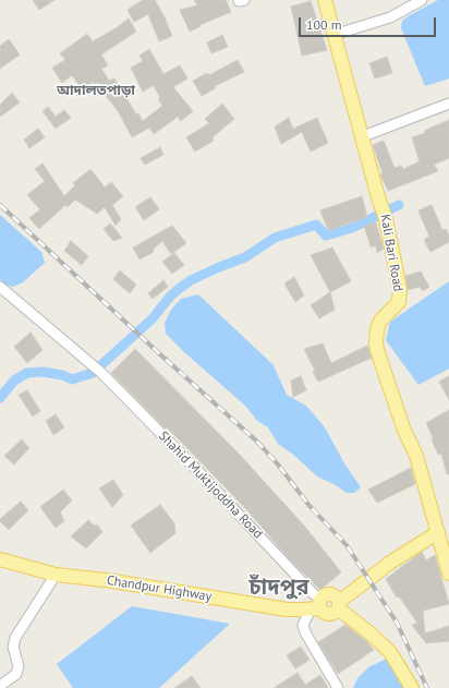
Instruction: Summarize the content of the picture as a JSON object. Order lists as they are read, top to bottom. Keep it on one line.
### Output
{"streets":{"main road":["Kali Bari Road","Chandpur Highway"],"street":["Shahid Muktijoddha Road"]},"crossings":[["Shahid Muktijoddha Road","Chandpur Highway"]],"districts":["আদালতপাড়া","চাঁদপুর"],"scale_bar":"100 m"}
